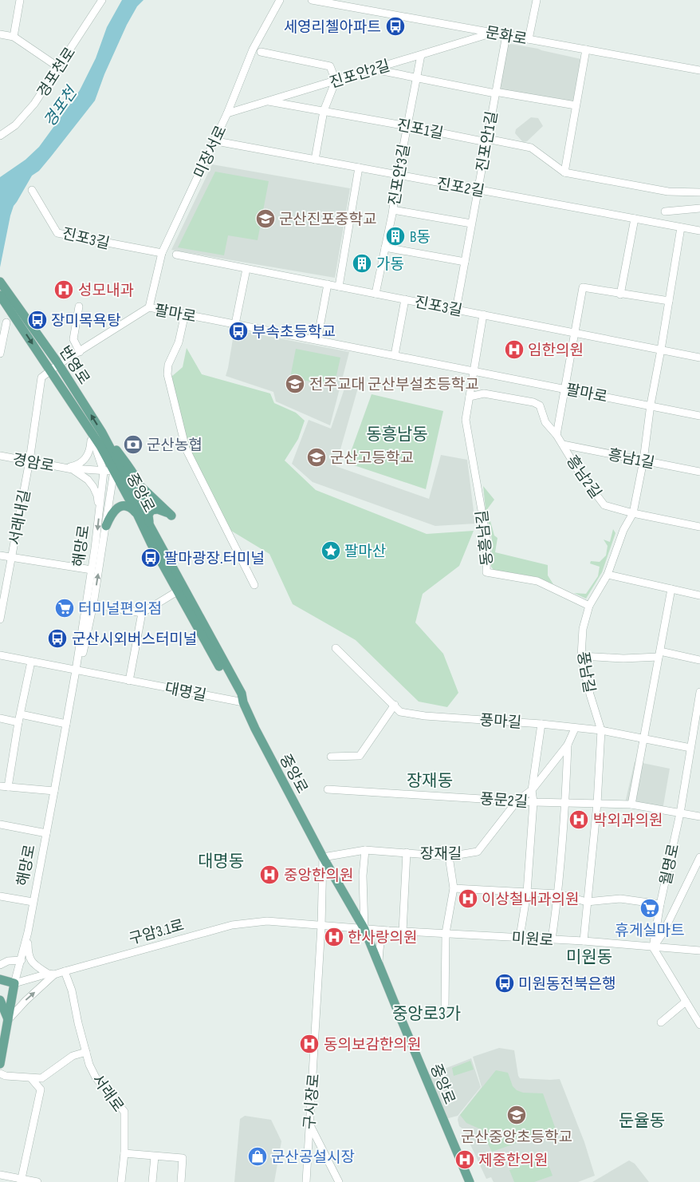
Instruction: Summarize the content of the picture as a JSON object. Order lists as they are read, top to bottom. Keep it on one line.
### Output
{"streets":{"main road":["번영로","중앙로","해망로"],"street":["문화로","경포천로","진포안2길","진포1길","진포안1길","미장서로","진포안3길","진포2길","진포3길","팔마로","흥남1길","경암로","흥남2길","서래내길","동흥남길","풍남길","대명길","풍마길","풍문2길","장재길","월명로","구암3.1로","미원로","서래로","구시장로"]},"crossings":[["문화로","진포안2길"],["문화로","진포안1길"],["진포안2길","진포1길"],["진포안2길","미장서로"],["진포안2길","진포안3길"],["진포1길","진포안1길"],["진포1길","진포안3길"],["진포안1길","진포2길"],["진포안1길","진포3길"],["미장서로","진포3길"],["미장서로","팔마로"],["진포안3길","진포2길"],["진포안3길","진포3길"],["진포2길","풍남길"],["진포3길","풍남길"],["팔마로","번영로"],["팔마로","서래내길"],["팔마로","동흥남길"],["팔마로","풍남길"],["번영로","중앙로"],["번영로","서래내길"],["번영로","해망로"],["흥남1길","흥남2길"],["흥남1길","풍남길"],["경암로","서래내길"],["흥남2길","동흥남길"],["흥남2길","풍남길"],["중앙로","해망로"],["중앙로","대명길"],["중앙로","장재길"],["중앙로","구암3.1로"],["중앙로","미원로"],["중앙로","구시장로"],["동흥남길","풍남길"],["해망로","대명길"],["해망로","구암3.1로"],["풍남길","풍마길"],["풍남길","풍문2길"],["풍남길","미원로"],["풍마길","장재길"],["풍마길","월명로"],["풍문2길","장재길"],["풍문2길","월명로"],["월명로","미원로"],["구암3.1로","미원로"],["구암3.1로","서래로"],["구암3.1로","구시장로"]],"districts":["동흥남동","장재동","대명동","미원동","중앙로3가","둔율동"],"water":["경포천"],"places":{"bus stop":["세영리첼아파트","장미목욕탕","부속초등학교","팔마광장.터미널","군산시외버스터미널","미원동전북은행"],"school or university":["군산진포중학교","전주교대 군산부설초등학교","군산고등학교","군산중앙초등학교"],"building":["B동","가동"],"hospital":["성모내과","임한의원","박외과의원","중앙한의원","이상철내과의원","한사랑의원","동의보감한의원","제중한의원"],"bank":["군산농협"],"place":["팔마산"],"supermarket":["터미널편의점","휴게실마트"],"shop":["군산공설시장"]}}
